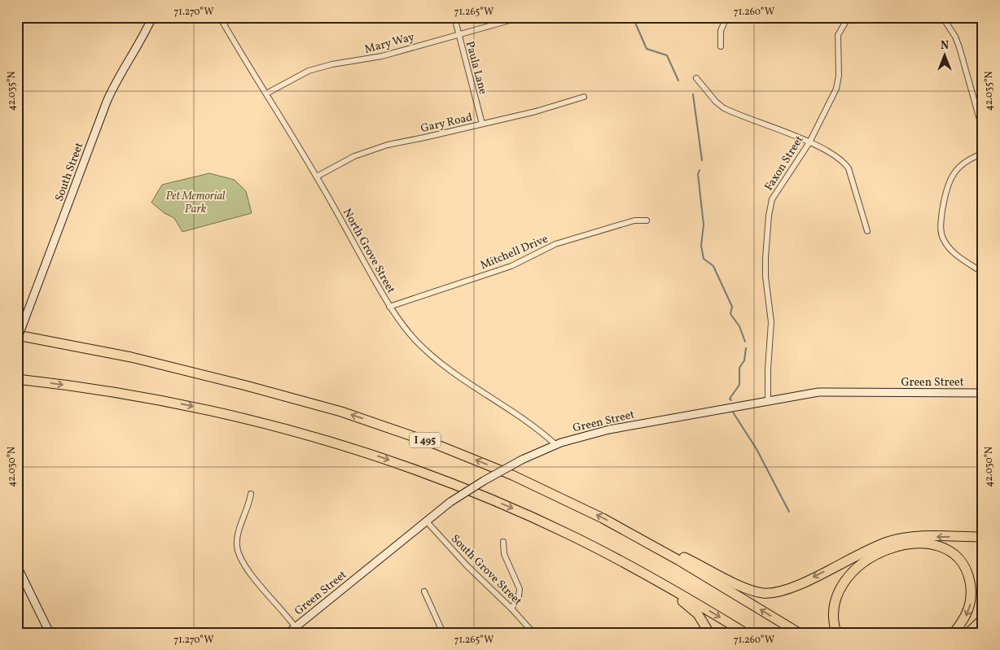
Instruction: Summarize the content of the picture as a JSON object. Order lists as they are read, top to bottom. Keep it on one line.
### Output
{"streets":{"highway":["I 495"],"main road":["South Street","Green Street"],"street":["Mary Way","Paula Lane","Gary Road","Faxon Street","North Grove Street","Mitchell Drive","South Grove Street"]},"crossings":[["Mary Way","Paula Lane"],["Mary Way","North Grove Street"],["Paula Lane","Gary Road"],["Gary Road","North Grove Street"],["Faxon Street","Green Street"],["North Grove Street","Mitchell Drive"],["North Grove Street","Green Street"],["Green Street","South Grove Street"]],"parks":["Pet Memorial Park"],"north":"top","coordinates":["71.270°W","71.265°W","71.260°W","42.035°N","42.030°N"]}
